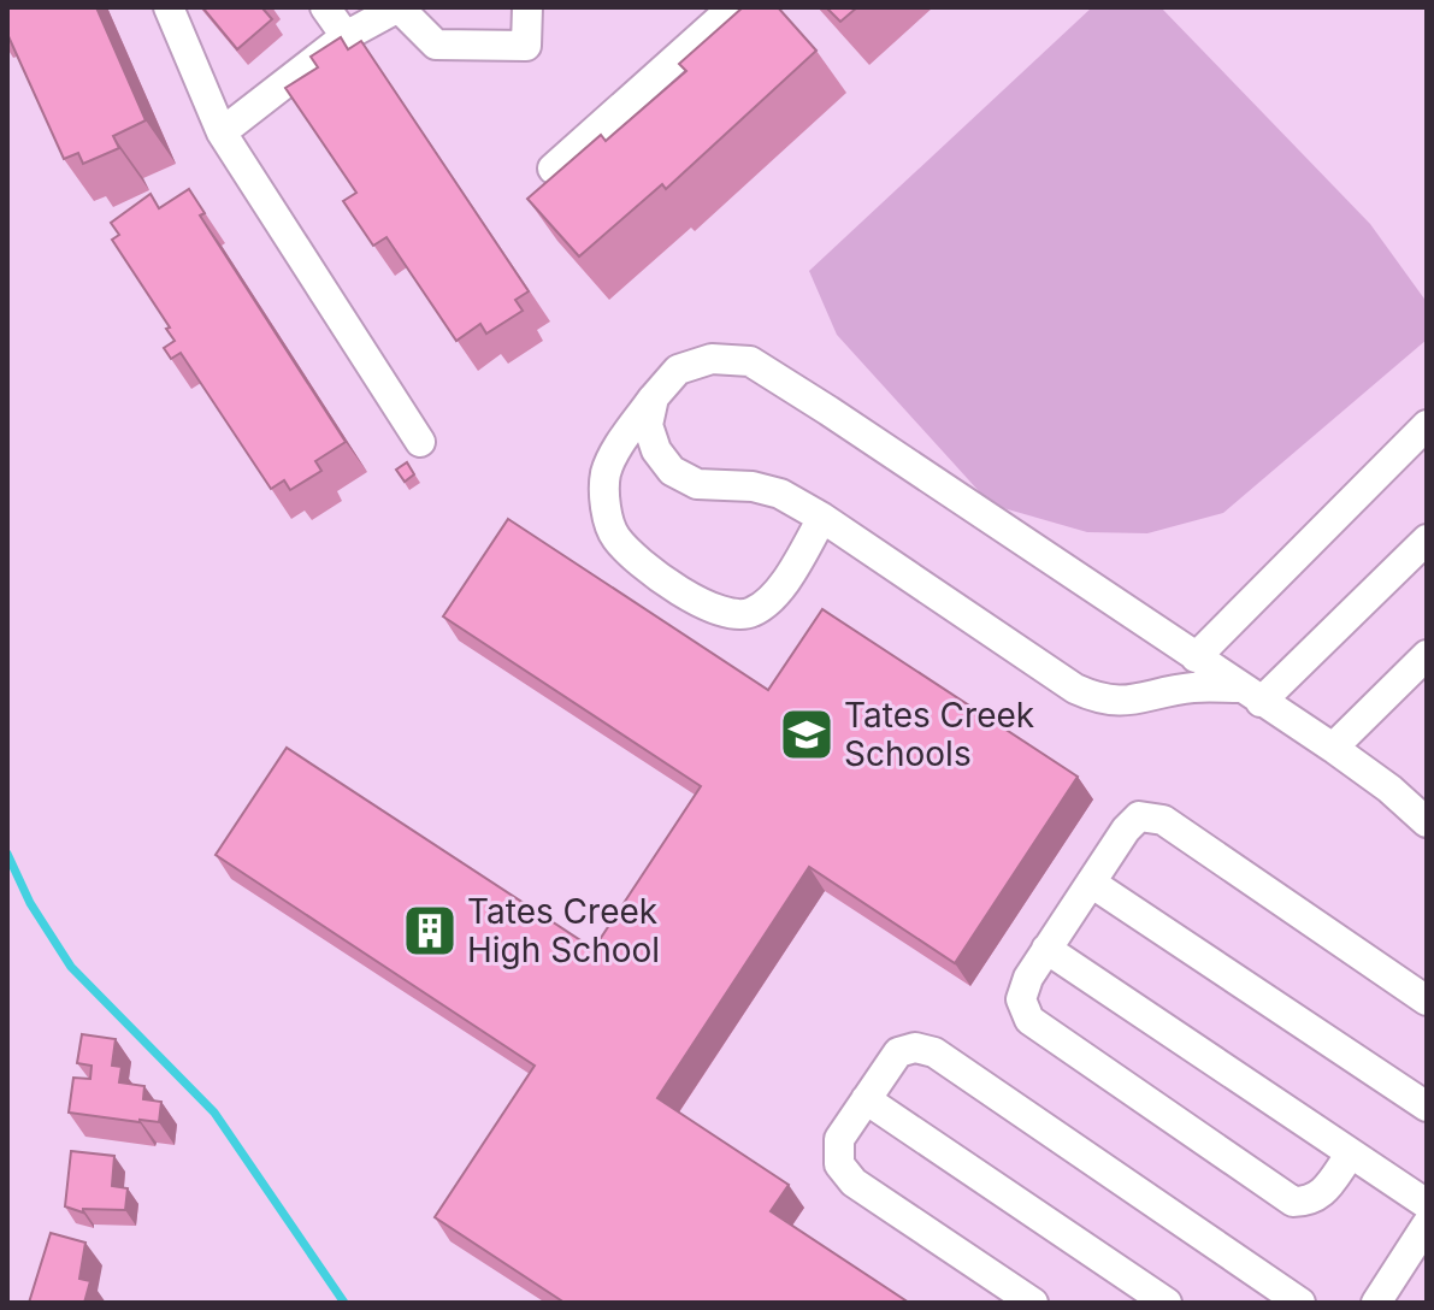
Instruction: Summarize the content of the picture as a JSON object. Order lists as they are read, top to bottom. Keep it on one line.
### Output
{"places":{"school or university":["Tates Creek Schools"],"building":["Tates Creek High School"]}}
